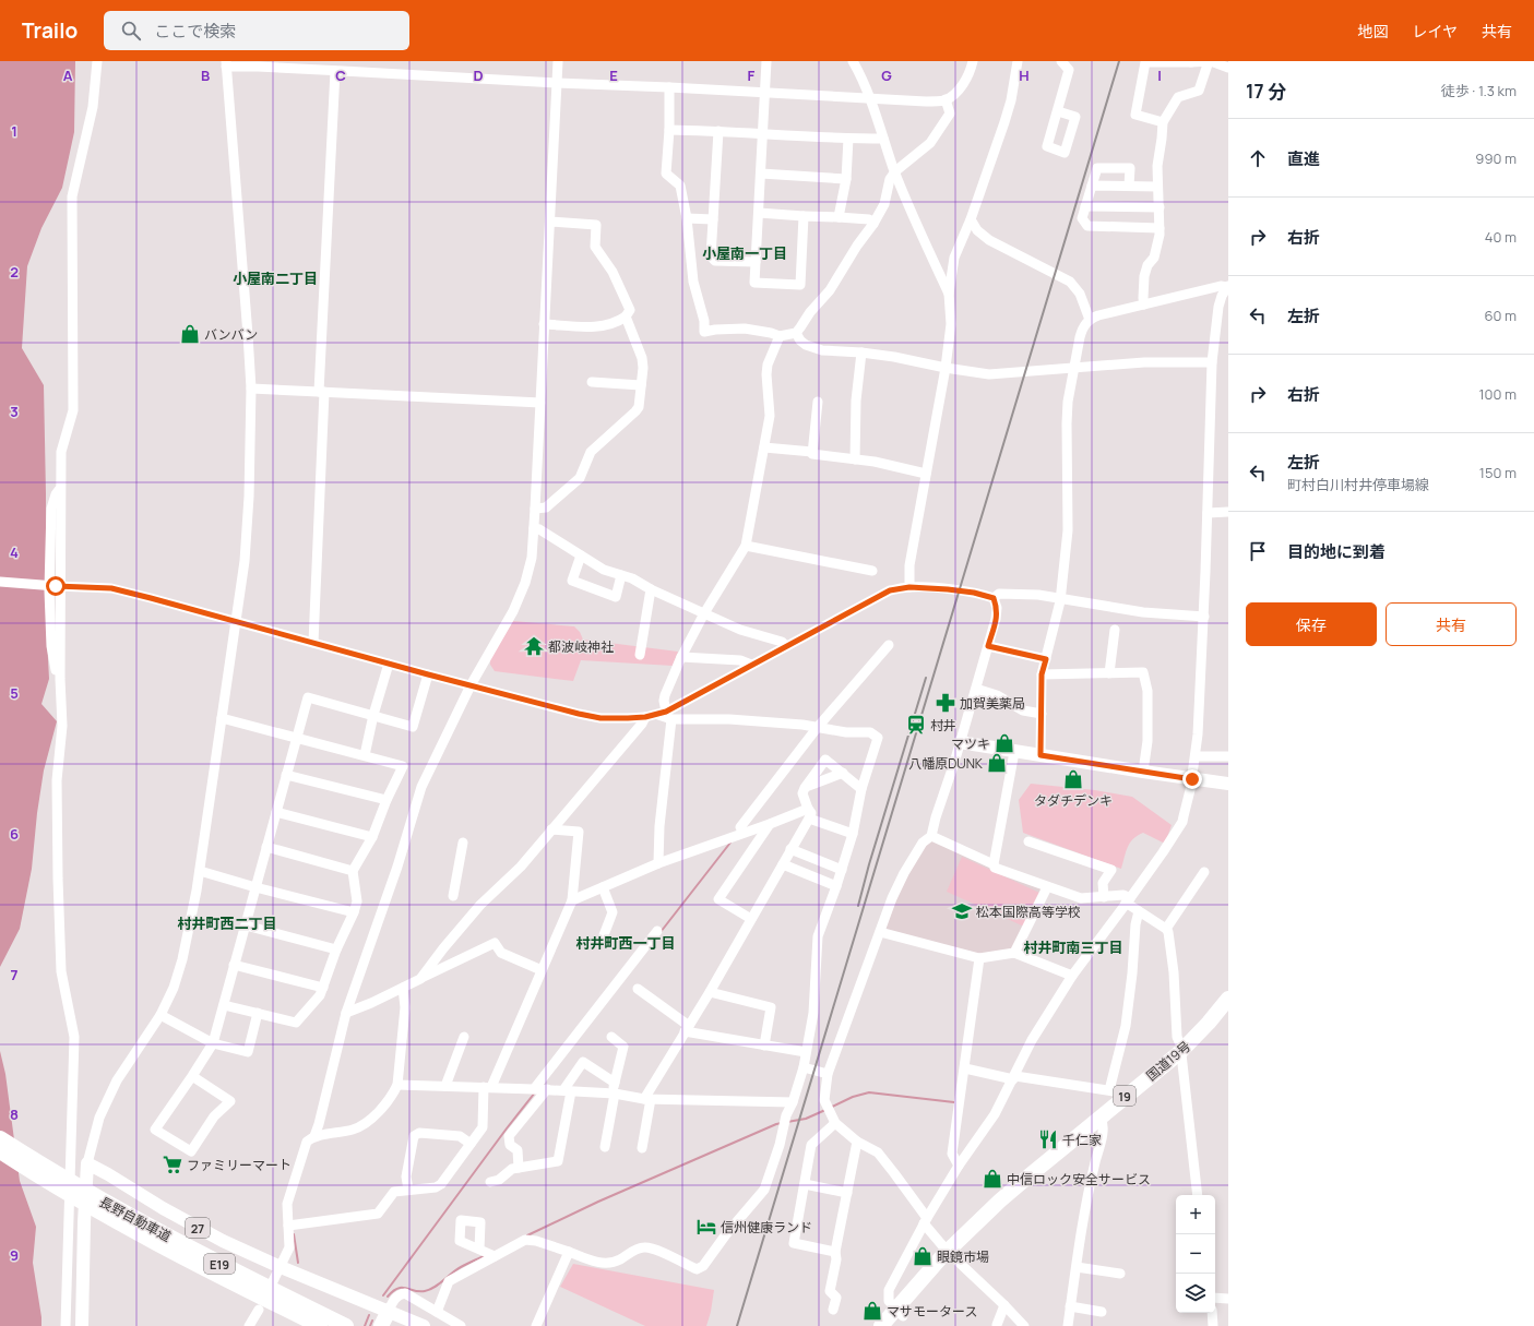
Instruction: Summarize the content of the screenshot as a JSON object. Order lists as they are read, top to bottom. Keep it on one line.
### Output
{"streets":{"highway":["国道19号","19","長野自動車道","E19"],"main road":["27"]},"districts":["小屋南一丁目","小屋南二丁目","村井町西二丁目","村井町西一丁目","村井町南三丁目"],"places":{"shop":["バンバン","マツキ","八幡原DUNK","タダチデンキ","中信ロック安全サービス","眼鏡市場","マサモータース"],"temple":["都波岐神社"],"pharmacy":["加賀美薬局"],"station":["村井"],"school or university":["松本国際高等学校"],"restaurant":["千仁家"],"supermarket":["ファミリーマート"],"hotel":["信州健康ランド"]},"page":{"header":"Trailo","search":"ここで検索","nav":["地図","レイヤ","共有"],"heading":["17 分","徒歩 · 1.3 km"],"list":[["直進","990 m"],["右折","40 m"],["左折","60 m"],["右折","100 m"],["左折","町村白川村井停車場線","150 m"],"目的地に到着"],"buttons":["保存","共有"],"map_buttons":["+","−"]},"grid":{"columns":["A","B","C","D","E","F","G","H","I"],"rows":["1","2","3","4","5","6","7","8","9"]}}
